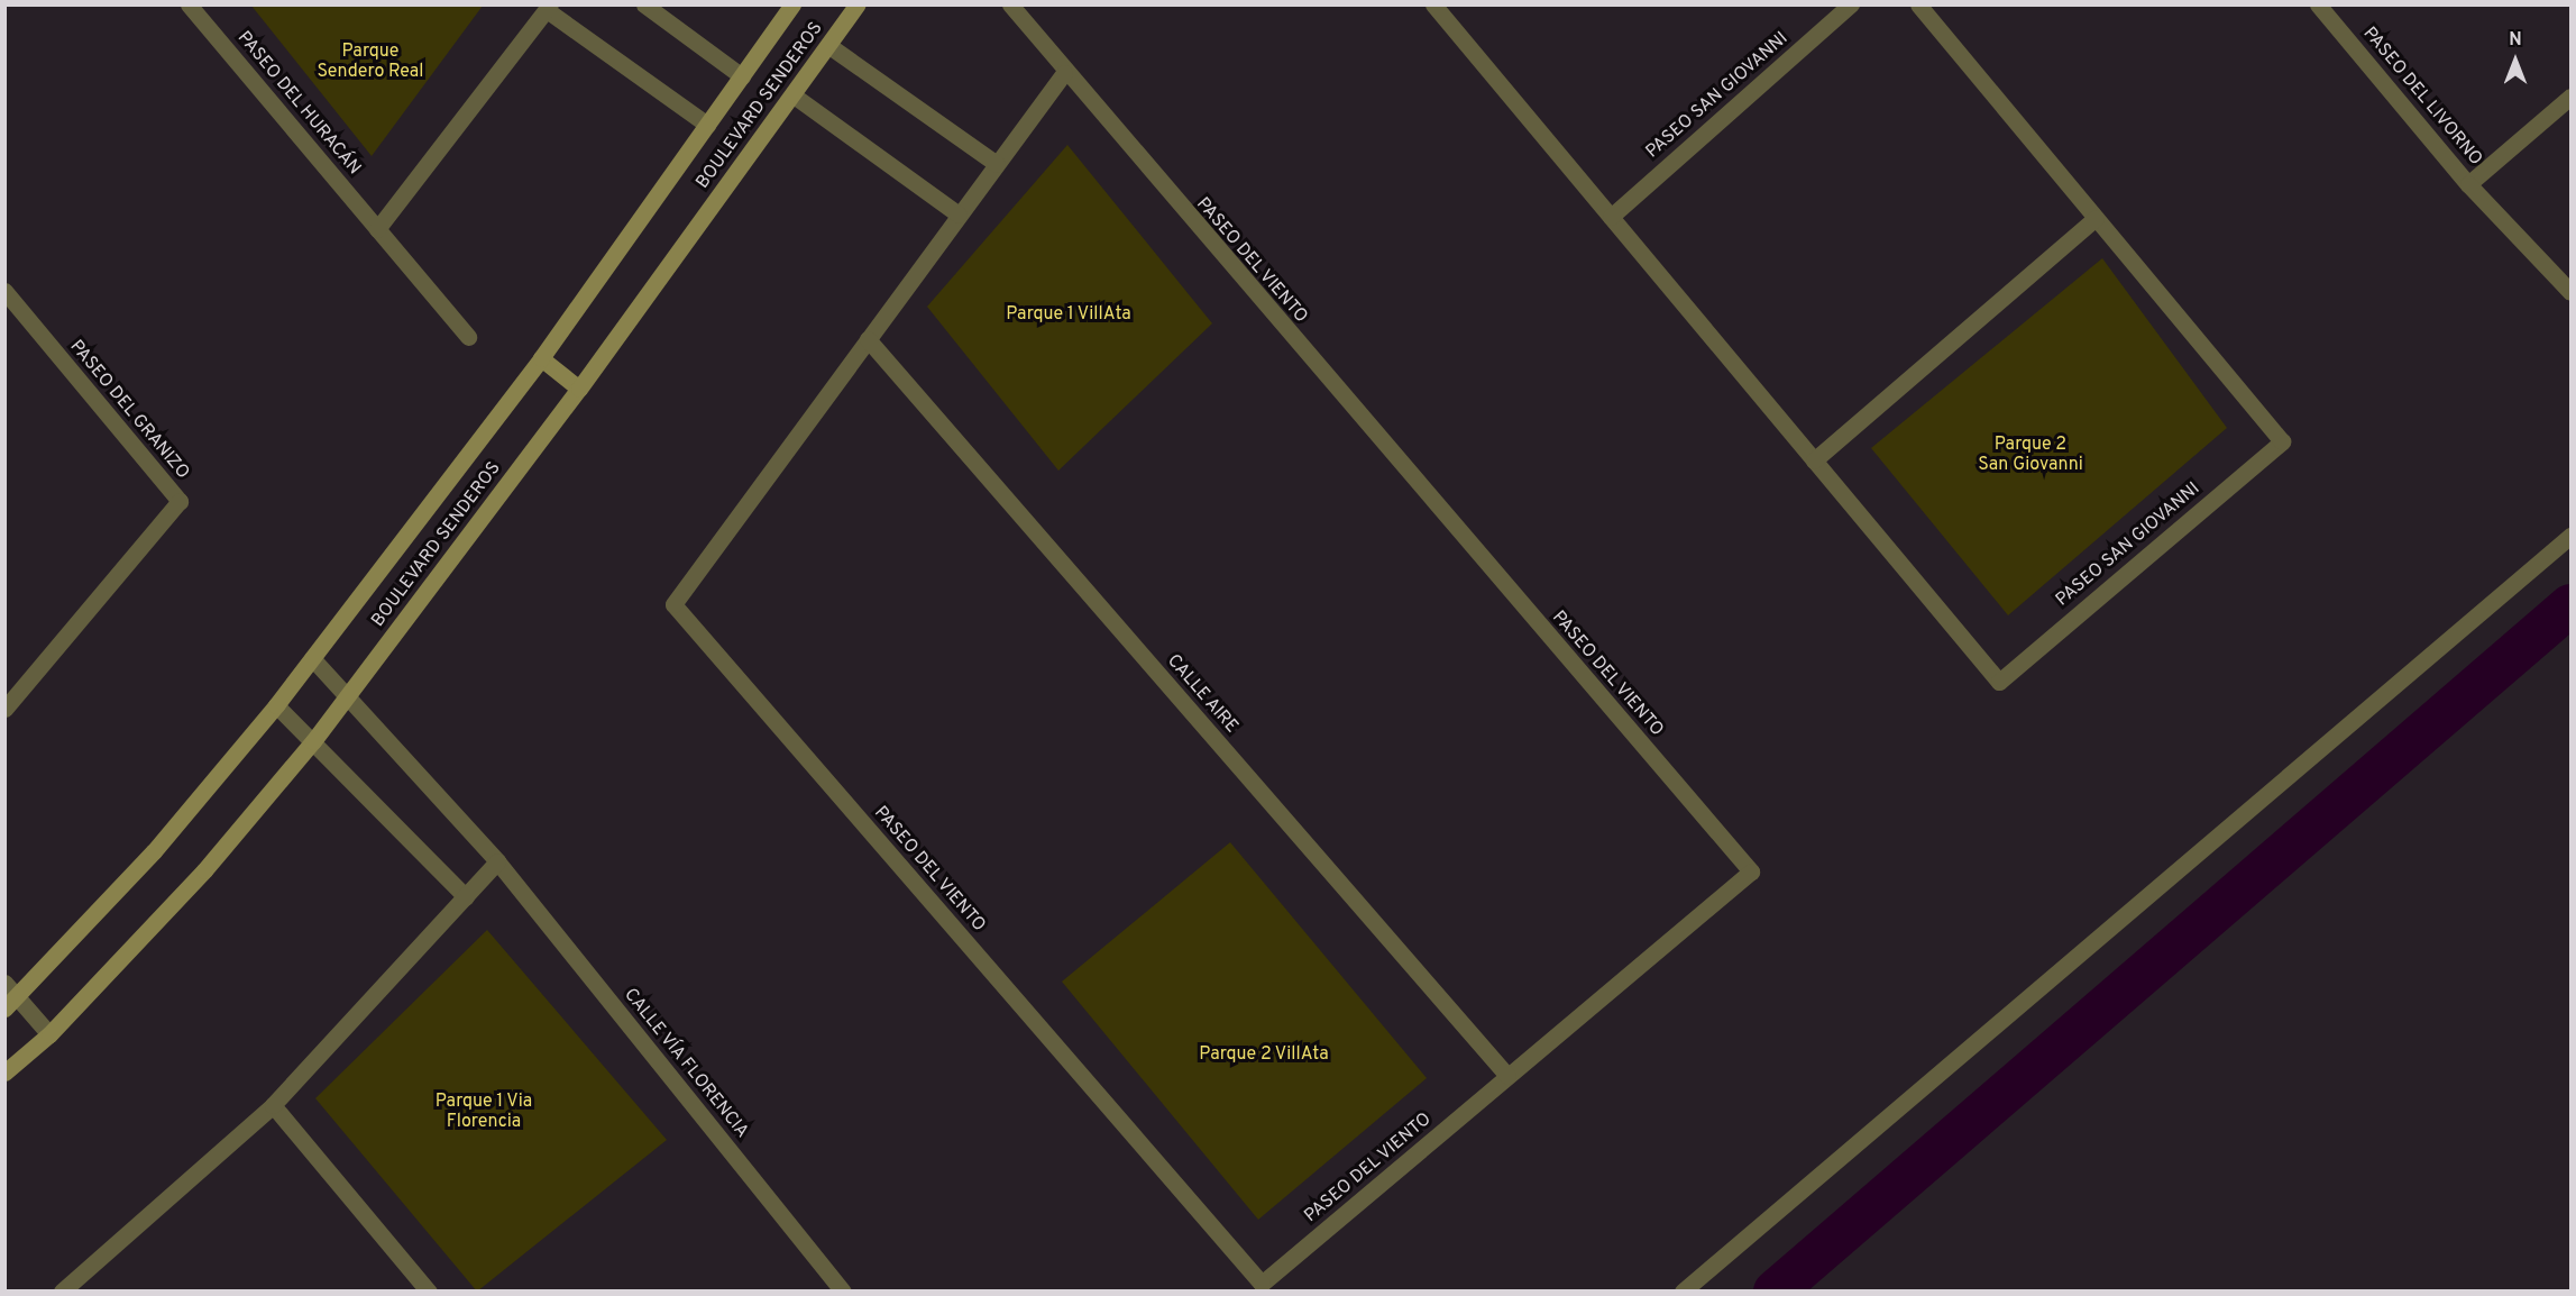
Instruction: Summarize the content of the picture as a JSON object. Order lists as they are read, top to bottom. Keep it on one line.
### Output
{"streets":{"main road":["BOULEVARD SENDEROS"],"street":["PASEO SAN GIOVANNI","PASEO DEL LIVORNO","PASEO DEL HURACÁN","PASEO DEL VIENTO","PASEO DEL GRANIZO","CALLE AIRE","CALLE VÍA FLORENCIA"]},"crossings":[["BOULEVARD SENDEROS","CALLE VÍA FLORENCIA"],["PASEO DEL VIENTO","CALLE AIRE"]],"parks":["Parque Sendero Real","Parque 1 VillAta","Parque 2 San Giovanni","Parque 2 VillAta","Parque 1 Via Florencia"],"north":"top"}
